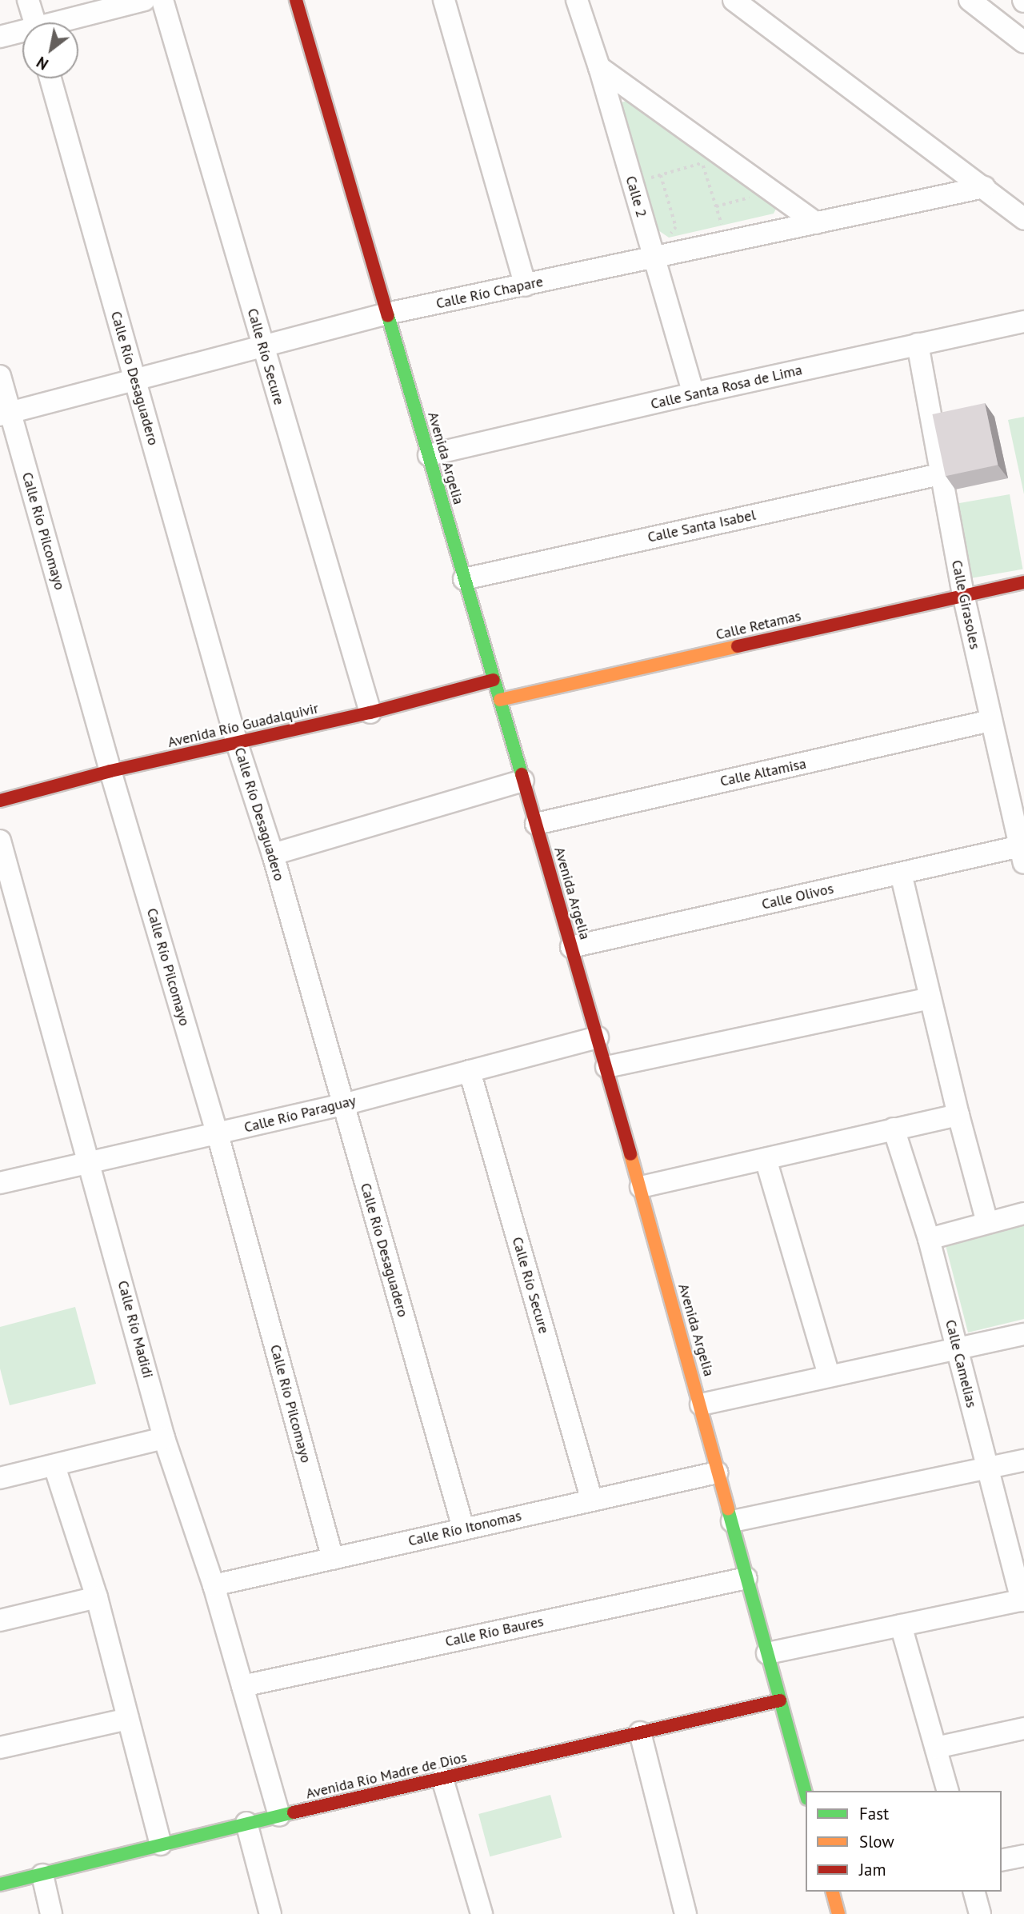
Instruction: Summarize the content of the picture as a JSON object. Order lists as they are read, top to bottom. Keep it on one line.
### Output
{"streets":{"street":["Calle 2","Calle Río Chapare","Calle Río Secure","Calle Río Desaguadero","Calle Santa Rosa de Lima","Avenida Argelia","Calle Santa Isabel","Calle Río Pilcomayo","Calle Girasoles","Calle Retamas","Avenida Río Guadalquivir","Calle Altamisa","Calle Olivos","Calle Río Paraguay","Calle Río Madidi","Calle Camelias","Calle Río Itonomas","Calle Río Baures","Avenida Río Madre de Dios"]},"crossings":[["Calle 2","Calle Río Chapare"],["Calle 2","Calle Santa Rosa de Lima"],["Calle Río Chapare","Calle Río Secure"],["Calle Río Chapare","Calle Río Desaguadero"],["Calle Río Chapare","Avenida Argelia"],["Calle Río Chapare","Calle Río Pilcomayo"],["Calle Río Secure","Avenida Río Guadalquivir"],["Calle Río Secure","Calle Río Paraguay"],["Calle Río Secure","Calle Río Itonomas"],["Calle Río Desaguadero","Avenida Río Guadalquivir"],["Calle Río Desaguadero","Calle Río Paraguay"],["Calle Río Desaguadero","Calle Río Itonomas"],["Calle Santa Rosa de Lima","Avenida Argelia"],["Calle Santa Rosa de Lima","Calle Girasoles"],["Avenida Argelia","Calle Santa Isabel"],["Avenida Argelia","Calle Retamas"],["Avenida Argelia","Avenida Río Guadalquivir"],["Avenida Argelia","Calle Altamisa"],["Avenida Argelia","Calle Olivos"],["Avenida Argelia","Calle Río Paraguay"],["Avenida Argelia","Calle Río Itonomas"],["Avenida Argelia","Calle Río Baures"],["Avenida Argelia","Avenida Río Madre de Dios"],["Calle Santa Isabel","Calle Girasoles"],["Calle Río Pilcomayo","Avenida Río Guadalquivir"],["Calle Río Pilcomayo","Calle Río Paraguay"],["Calle Río Pilcomayo","Calle Río Itonomas"],["Calle Girasoles","Calle Retamas"],["Calle Girasoles","Calle Altamisa"],["Calle Girasoles","Calle Olivos"],["Calle Río Paraguay","Calle Río Madidi"],["Calle Río Madidi","Calle Río Itonomas"],["Calle Río Madidi","Calle Río Baures"],["Calle Río Madidi","Avenida Río Madre de Dios"]],"legend":["Fast","Slow","Jam"],"north":"bottom left"}
